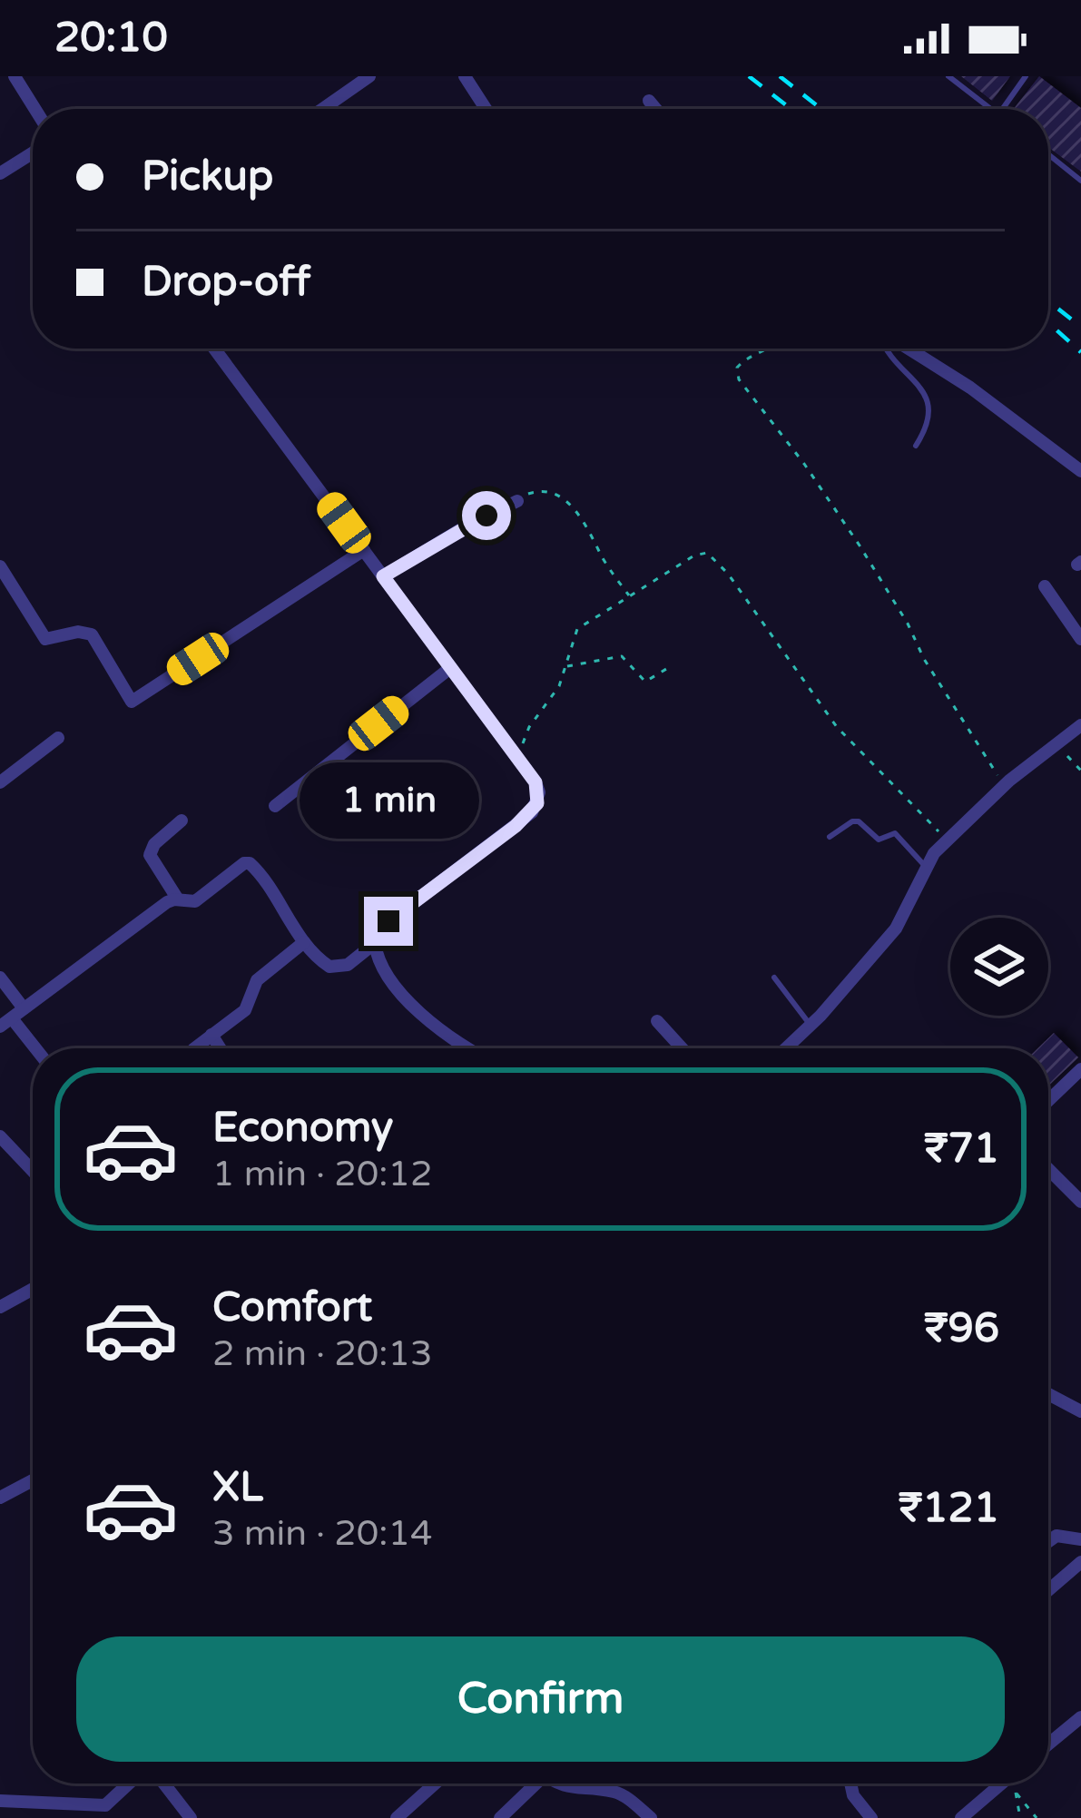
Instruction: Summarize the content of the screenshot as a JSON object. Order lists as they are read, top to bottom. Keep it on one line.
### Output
{"page":{"status":"20:10","banner":["Pickup","Drop-off"],"bubble":"1 min","list":[{"name":"Economy","note":"1 min · 20:12","value":"₹71"},{"name":"Comfort","note":"2 min · 20:13","value":"₹96"},{"name":"XL","note":"3 min · 20:14","value":"₹121"}],"buttons":"Confirm"}}
